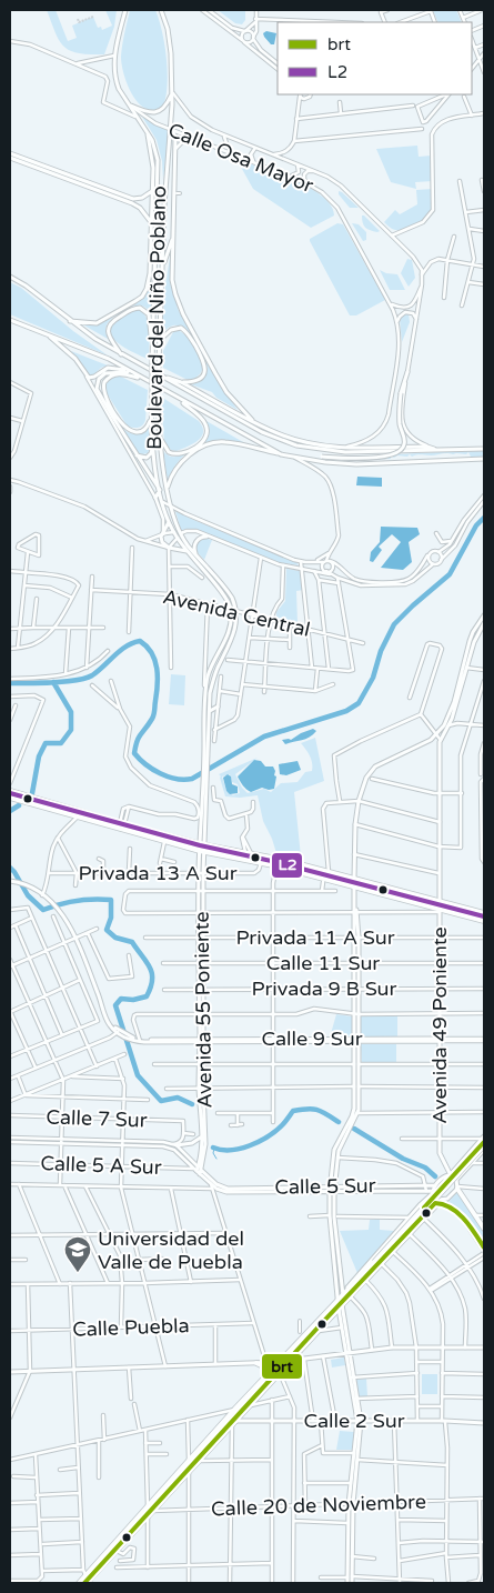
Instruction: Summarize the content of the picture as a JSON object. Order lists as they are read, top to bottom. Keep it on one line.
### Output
{"streets":{"main road":["Boulevard del Niño Poblano","Avenida 55 Poniente","Avenida 49 Poniente","Calle 9 Sur","Calle 5 Sur","Calle 2 Sur"],"street":["Calle Osa Mayor","Avenida Central","Privada 13 A Sur","Privada 11 A Sur","Calle 11 Sur","Privada 9 B Sur","Calle 7 Sur","Calle 5 A Sur","Calle Puebla","Calle 20 de Noviembre"]},"crossings":[["Calle Osa Mayor","Boulevard del Niño Poblano"],["Boulevard del Niño Poblano","Avenida Central"],["Privada 13 A Sur","Avenida 55 Poniente"],["Privada 11 A Sur","Avenida 55 Poniente"],["Privada 11 A Sur","Avenida 49 Poniente"],["Calle 11 Sur","Avenida 55 Poniente"],["Calle 11 Sur","Avenida 49 Poniente"],["Privada 9 B Sur","Avenida 55 Poniente"],["Privada 9 B Sur","Avenida 49 Poniente"],["Avenida 55 Poniente","Calle 9 Sur"],["Avenida 55 Poniente","Calle 5 A Sur"],["Avenida 49 Poniente","Calle 9 Sur"],["Avenida 49 Poniente","Calle 5 Sur"]],"places":{"school or university":["Universidad del Valle de Puebla"]},"lines":["transit line L2","transit line brt"],"legend":["brt","L2"]}
